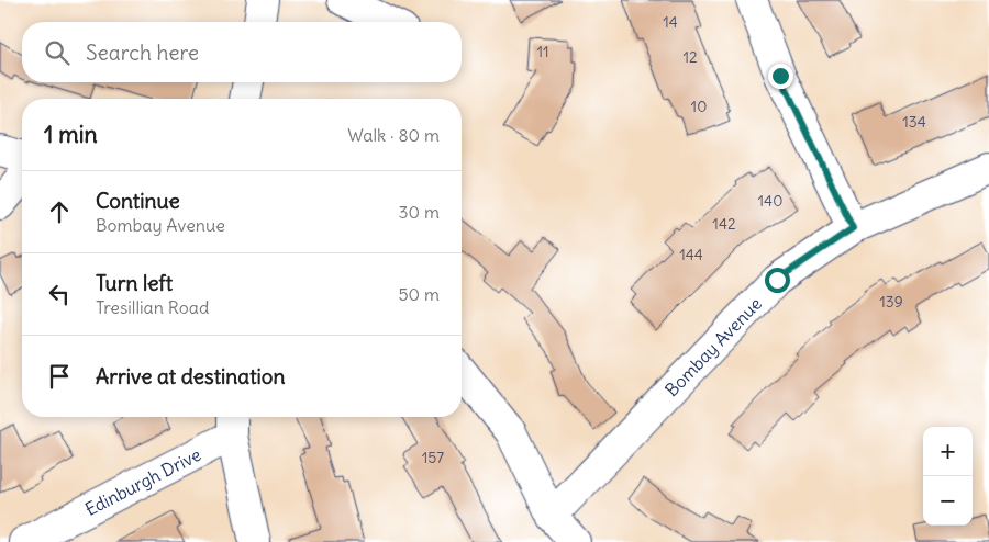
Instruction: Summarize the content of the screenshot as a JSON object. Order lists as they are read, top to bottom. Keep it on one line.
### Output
{"streets":{"street":["Bombay Avenue","Edinburgh Drive"]},"house_numbers":["14","11","12","10","134","140","142","144","139","157"],"page":{"search":"Search here","heading":["1 min","Walk · 80 m"],"list":[["Continue","Bombay Avenue","30 m"],["Turn left","Tresillian Road","50 m"],"Arrive at destination"],"map_buttons":["+","−"]}}
